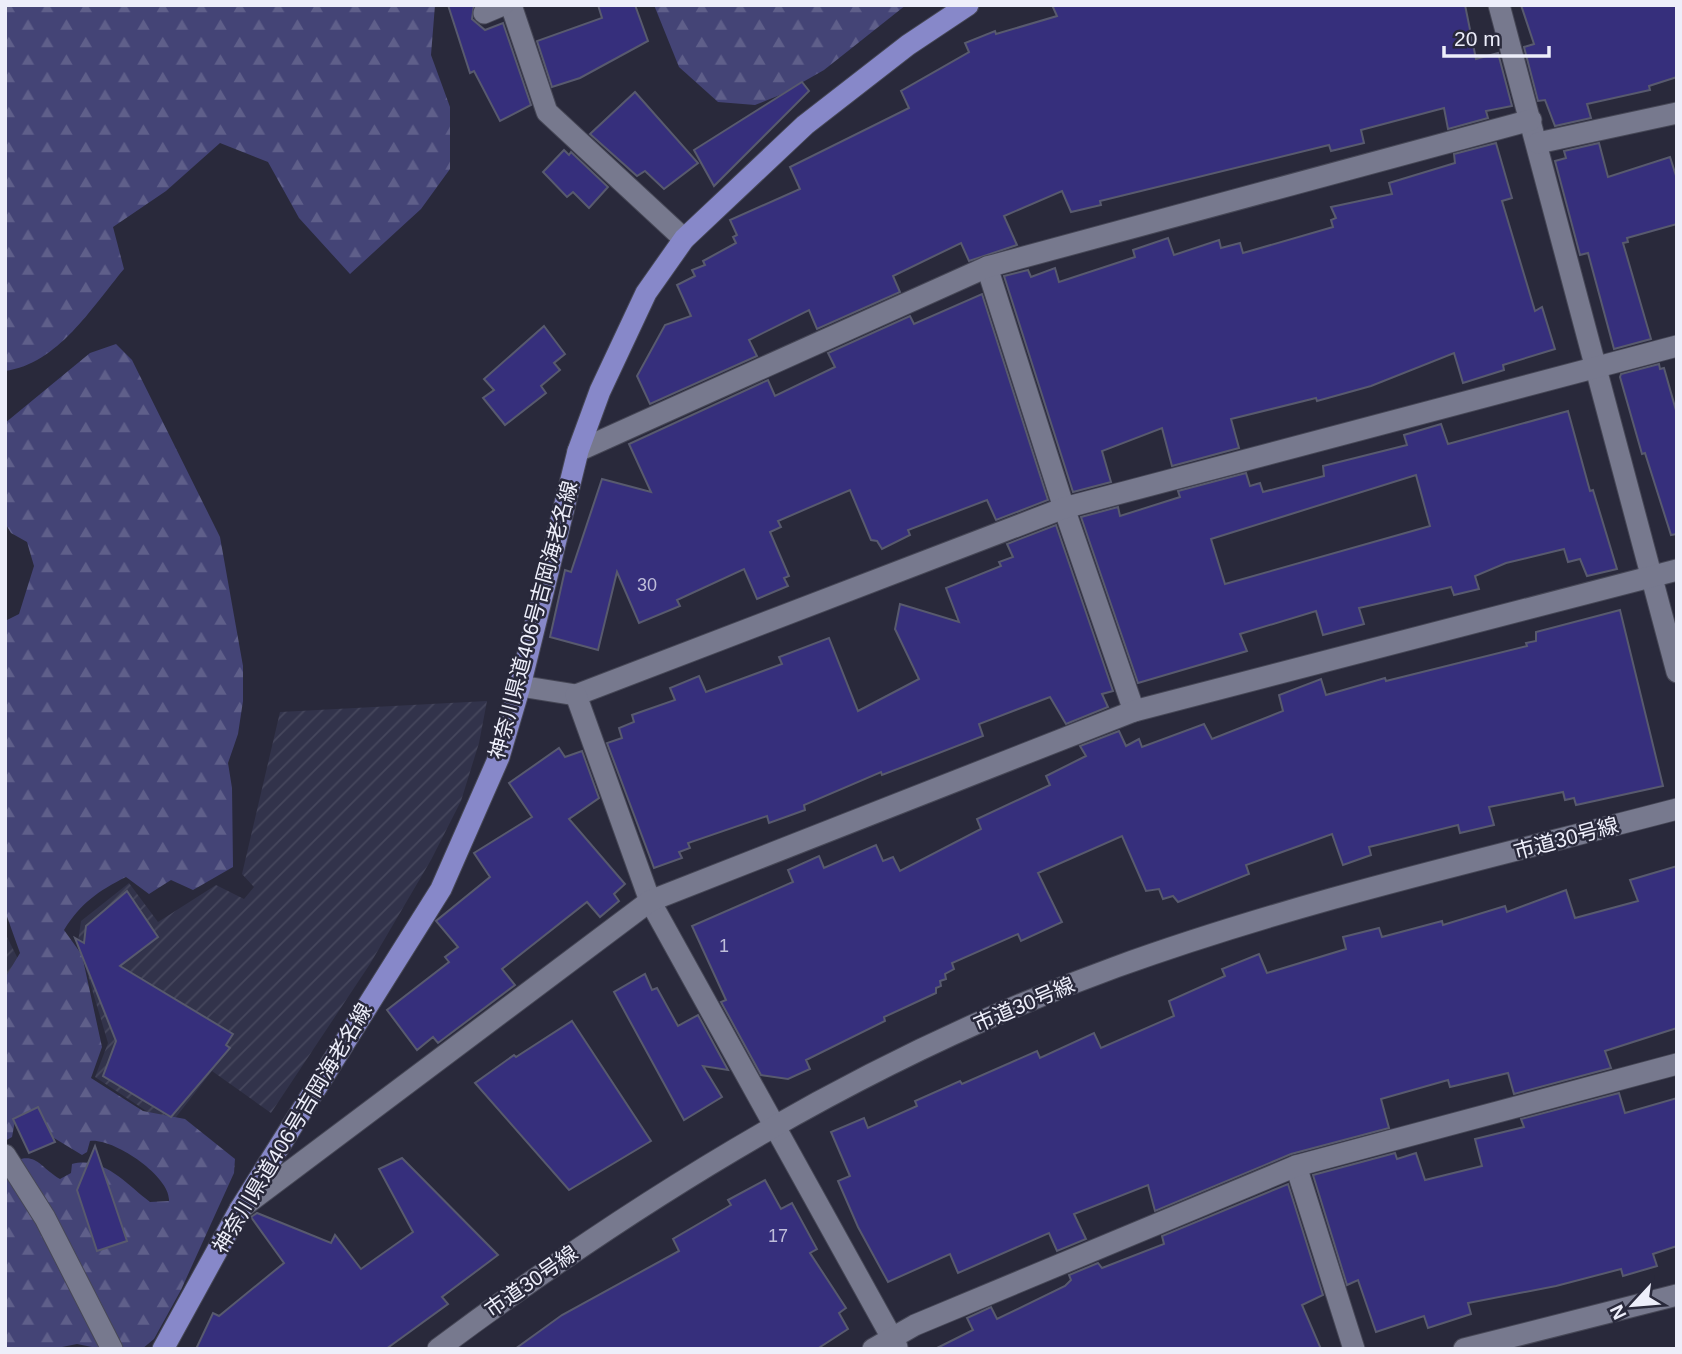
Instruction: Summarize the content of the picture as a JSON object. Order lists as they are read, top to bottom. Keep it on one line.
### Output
{"streets":{"main road":["神奈川県道406号吉岡海老名線"],"street":["市道30号線"]},"house_numbers":["30","1","17"],"scale_bar":"20 m","north":"bottom left"}
